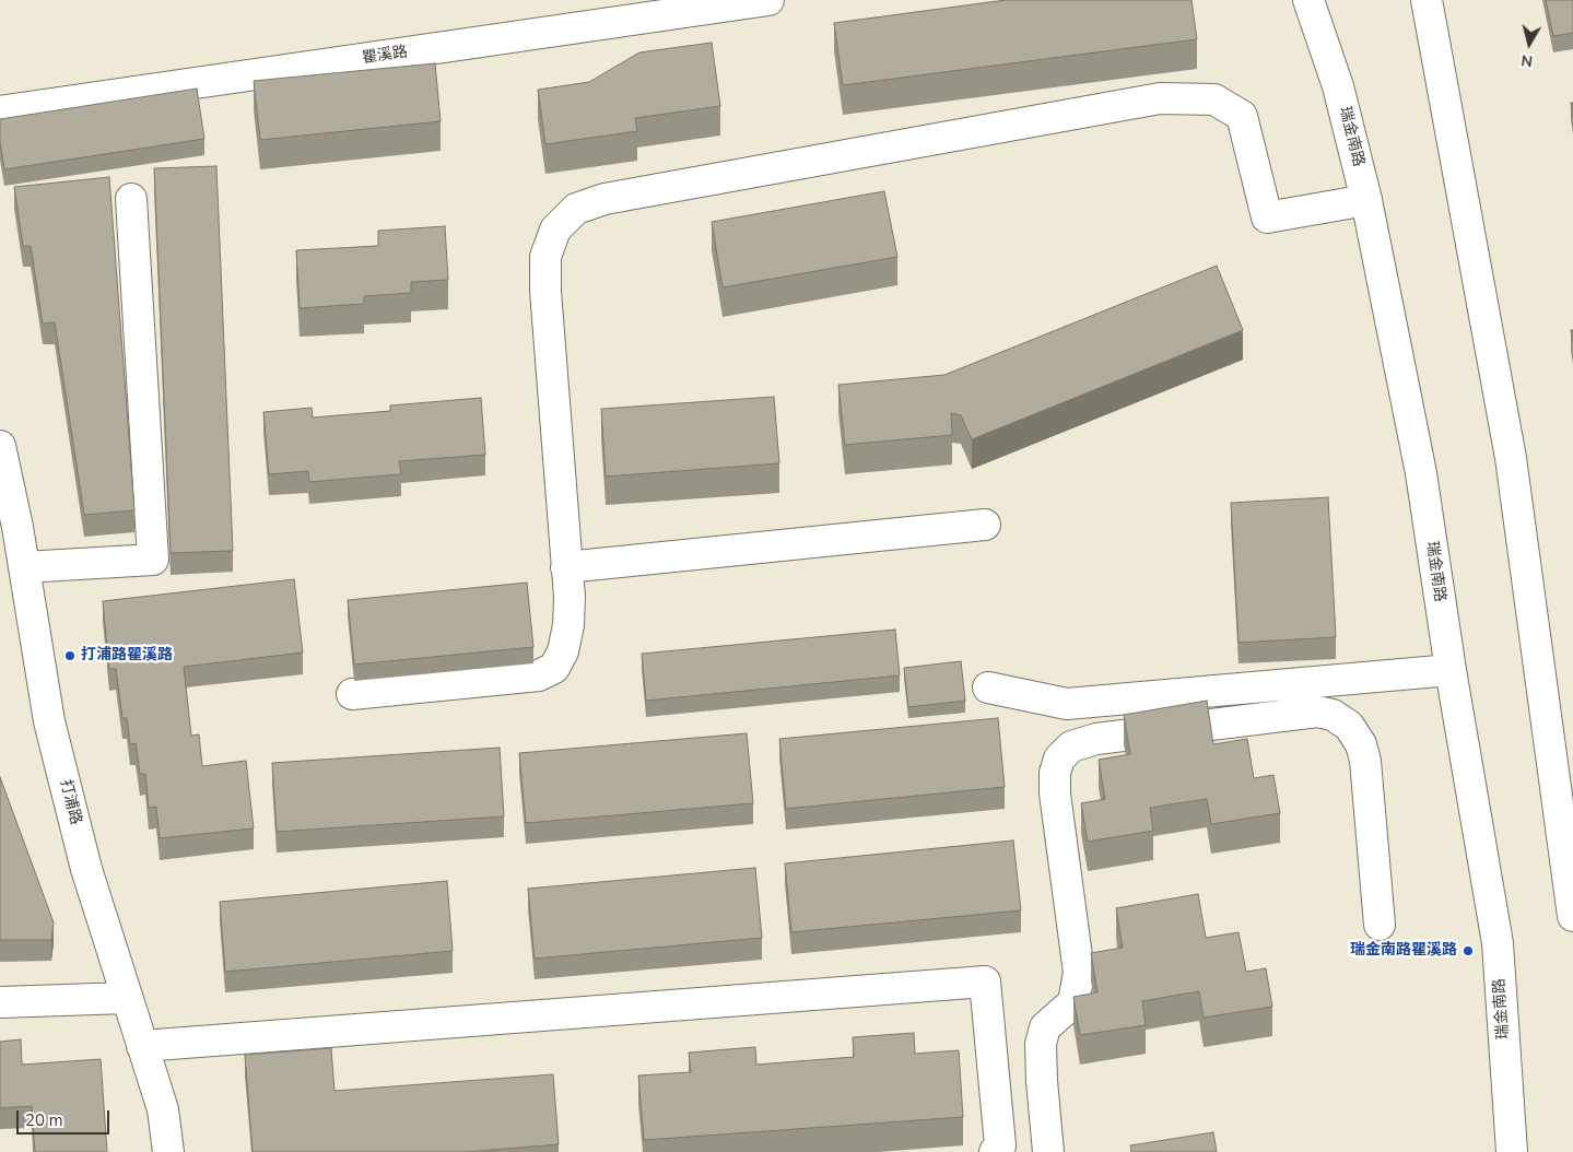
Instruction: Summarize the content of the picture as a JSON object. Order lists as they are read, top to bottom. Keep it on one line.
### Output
{"streets":{"main road":["瞿溪路","瑞金南路","打浦路"]},"places":["打浦路瞿溪路","瑞金南路瞿溪路"],"scale_bar":"20 m","north":"bottom"}
